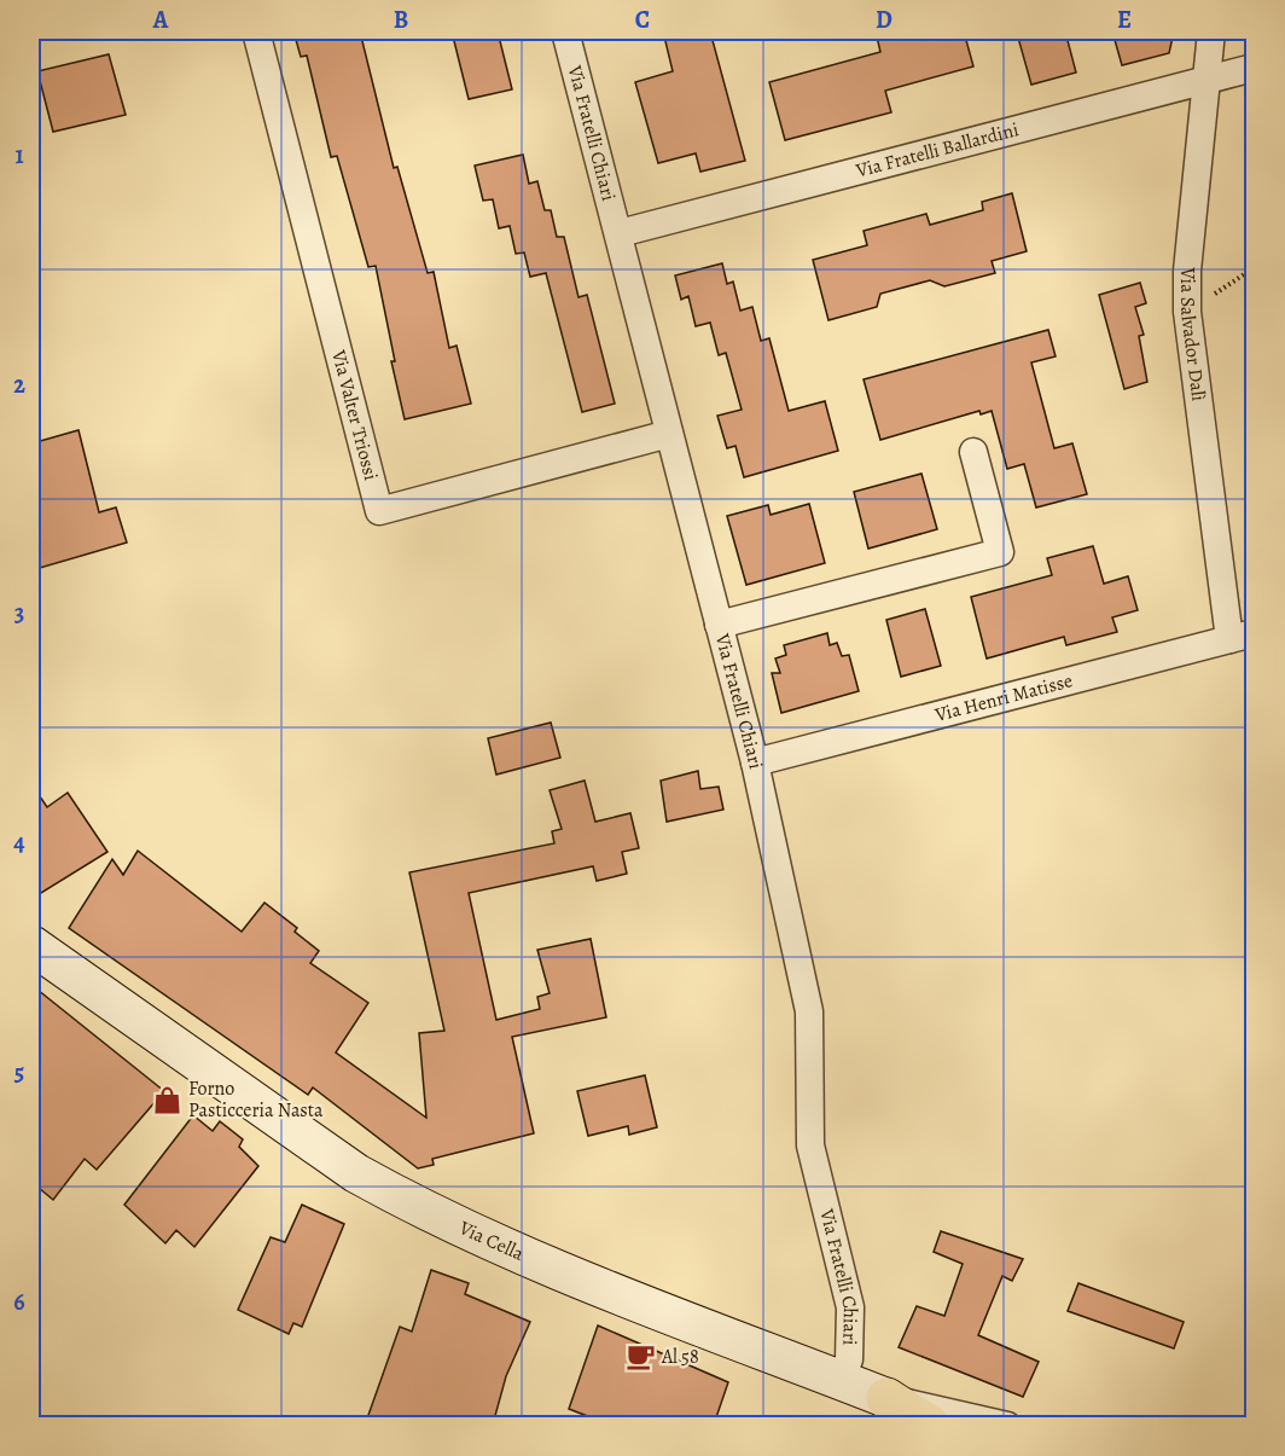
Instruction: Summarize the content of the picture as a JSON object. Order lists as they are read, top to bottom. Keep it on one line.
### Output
{"streets":{"street":["Via Fratelli Chiari","Via Fratelli Ballardini","Via Salvador Dalì","Via Valter Triossi","Via Henri Matisse","Via Cella"]},"crossings":[["Via Fratelli Chiari","Via Fratelli Ballardini"],["Via Fratelli Chiari","Via Valter Triossi"],["Via Fratelli Chiari","Via Henri Matisse"],["Via Fratelli Chiari","Via Cella"],["Via Fratelli Ballardini","Via Salvador Dalì"],["Via Salvador Dalì","Via Henri Matisse"]],"places":{"shop":["Forno Pasticceria Nasta"],"cafe":["Al 58"]},"grid":{"columns":["A","B","C","D","E"],"rows":["1","2","3","4","5","6"]}}
